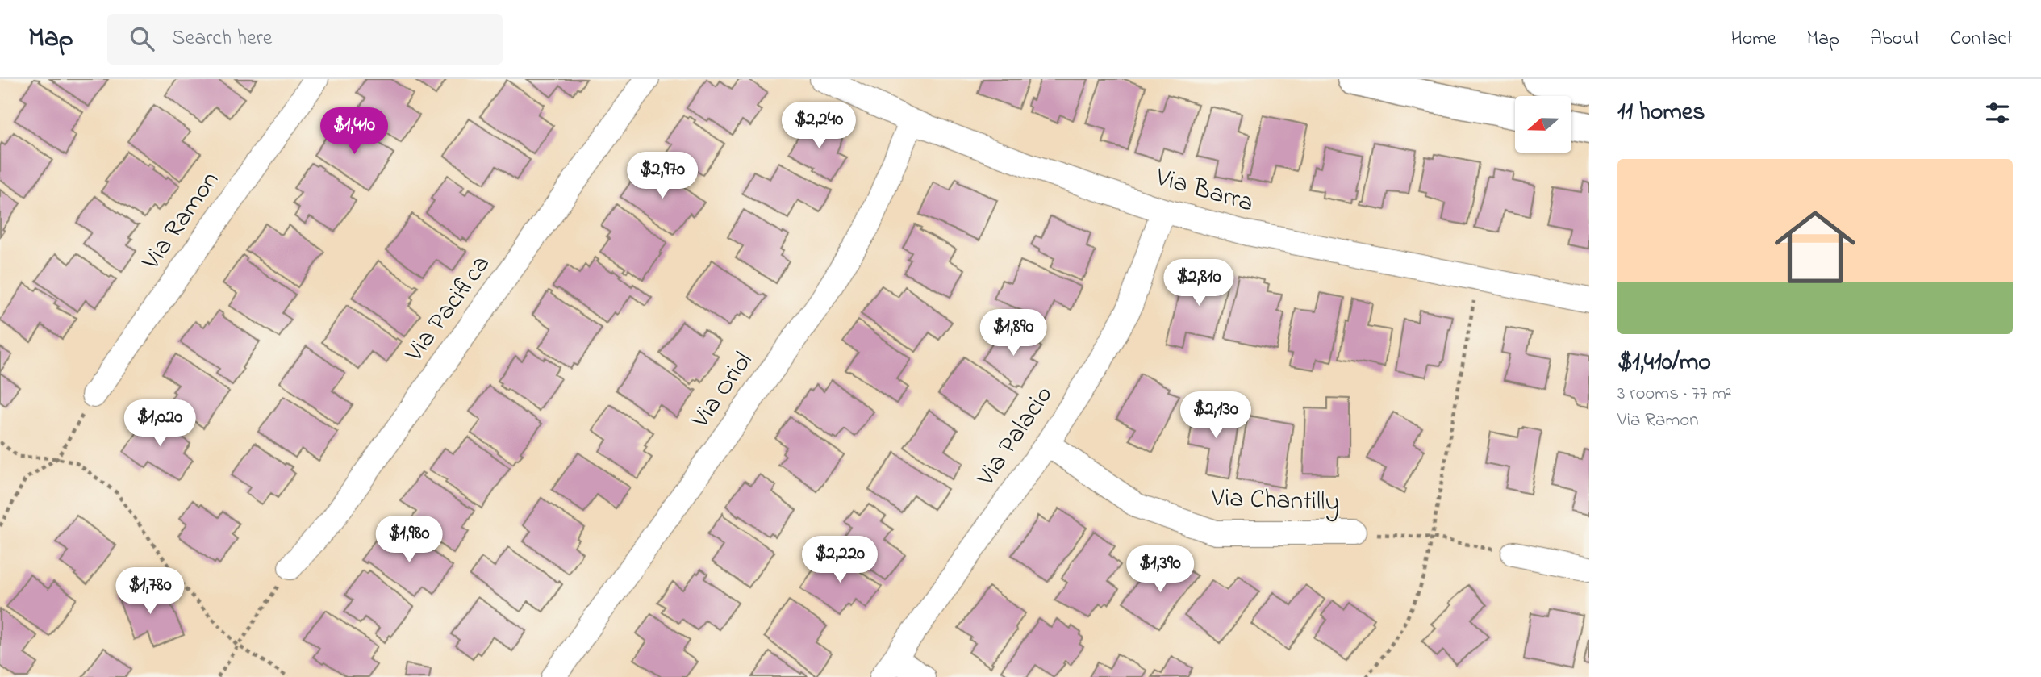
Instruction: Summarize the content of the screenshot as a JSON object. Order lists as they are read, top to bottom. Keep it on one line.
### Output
{"streets":{"street":["Via Barra","Via Ramon","Via Pacifica","Via Oriol","Via Palacio","Via Chantilly"]},"crossings":[["Via Barra","Via Oriol"],["Via Barra","Via Palacio"],["Via Palacio","Via Chantilly"]],"north":"left","page":{"header":"Map","search":"Search here","nav":["Home","Map","About","Contact"],"heading":"11 homes","price":["$2,240","$1,410","$2,970","$2,810","$1,890","$2,130","$1,020","$1,980","$2,220","$1,390","$1,780"],"list":[{"name":"$1,410/mo","note":"3 rooms · 77 m² · Via Ramon"}]}}
